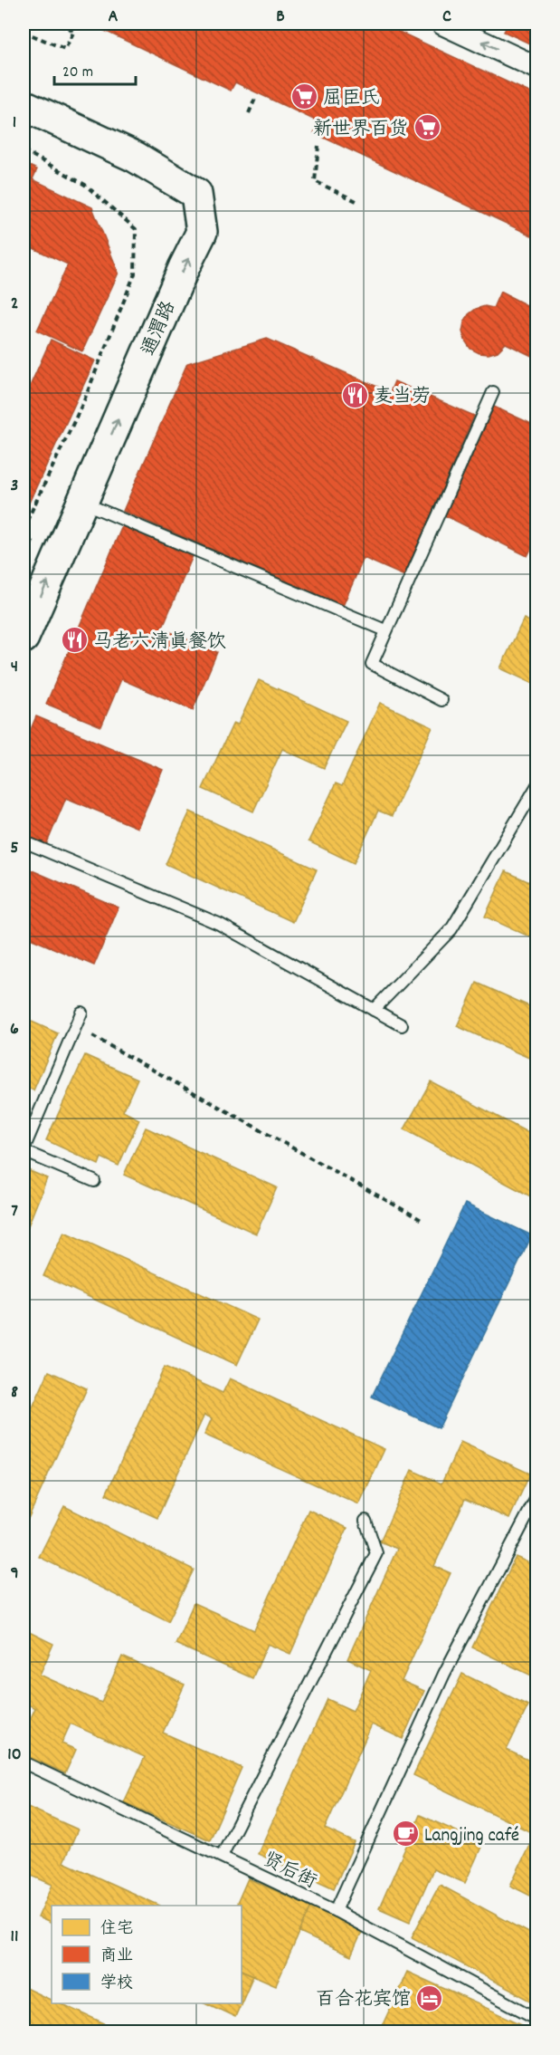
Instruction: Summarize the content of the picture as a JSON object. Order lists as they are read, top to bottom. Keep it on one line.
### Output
{"streets":{"street":["通渭路"],"lane":["贤后街"]},"places":{"supermarket":["屈臣氏","新世界百货"],"restaurant":["麦当劳","马老六清真餐饮"],"cafe":["Langjing café"],"hotel":["百合花宾馆"]},"legend":["住宅","商业","学校"],"scale_bar":"20 m","grid":{"columns":["A","B","C"],"rows":["1","2","3","4","5","6","7","8","9","10","11"]}}
